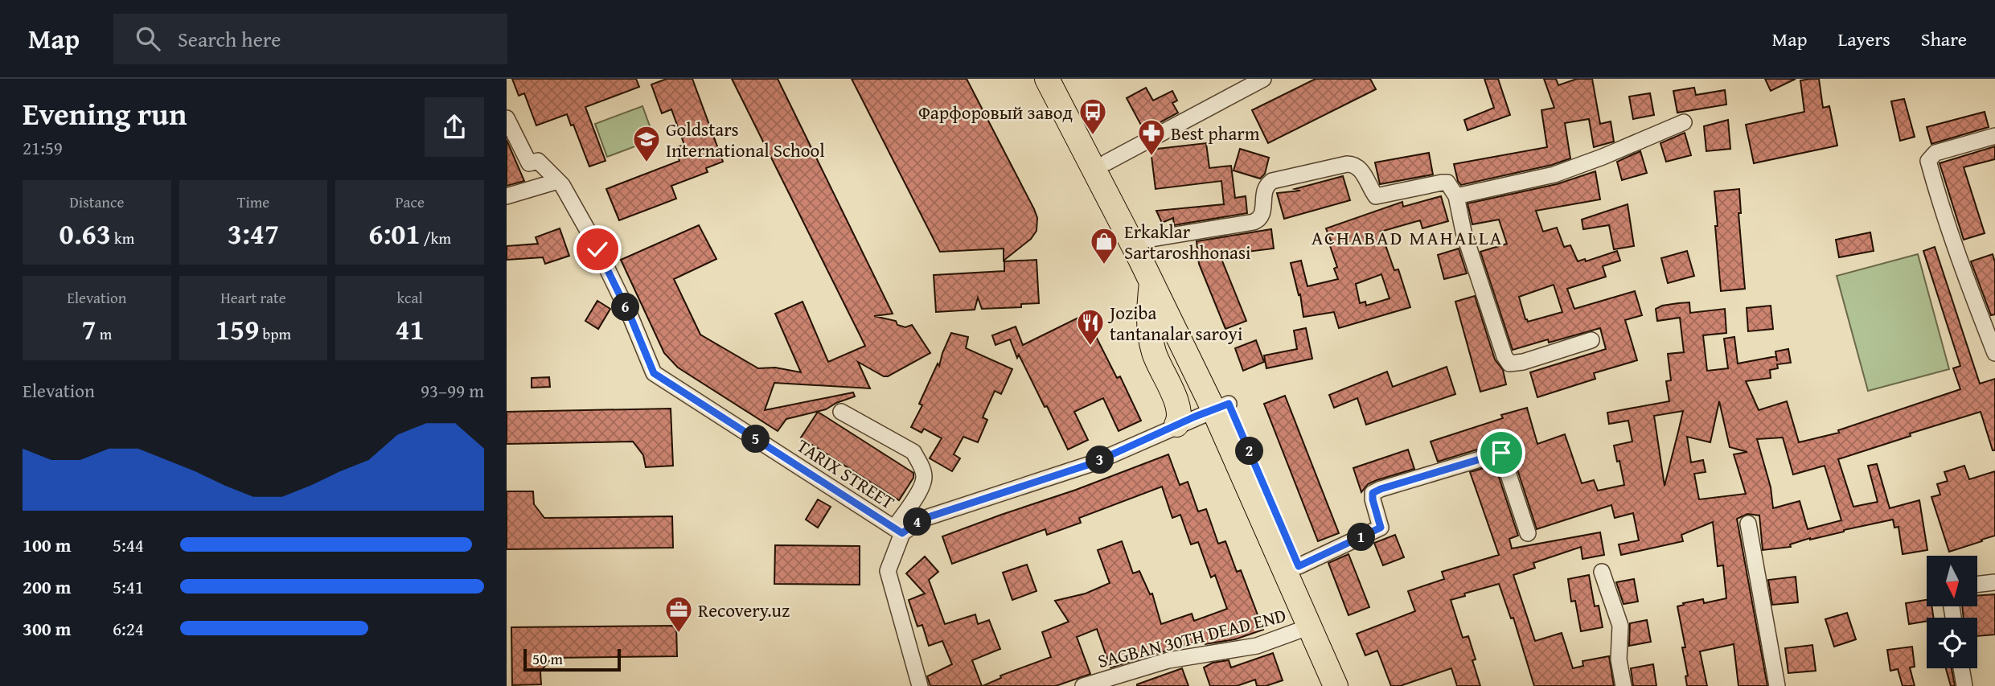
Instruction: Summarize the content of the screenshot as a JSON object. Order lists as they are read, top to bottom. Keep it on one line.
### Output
{"streets":{"street":["TARIX STREET","SAGBAN 30TH DEAD END"]},"districts":["ACHABAD MAHALLA"],"places":{"bus stop":["Фарфоровый завод"],"pharmacy":["Best pharm"],"school or university":["Goldstars International School"],"shop":["Erkaklar Sartaroshhonasi"],"restaurant":["Joziba tantanalar saroyi"],"office":["Recovery.uz"]},"scale_bar":"50 m","north":"bottom","page":{"header":"Map","search":"Search here","nav":["Map","Layers","Share"],"heading":["Evening run","21:59"],"stats":[["Distance","0.63 km"],["Time","3:47"],["Pace","6:01 /km"],["Elevation","7 m"],["Heart rate","159 bpm"],["kcal","41"]],"pins":["6","5","2","3","4","1"],"chart":["Elevation","93–99 m"],"list":[{"name":"100 m","note":"5:44"},{"name":"200 m","note":"5:41"},{"name":"300 m","note":"6:24"}],"scale":"50 m"}}
